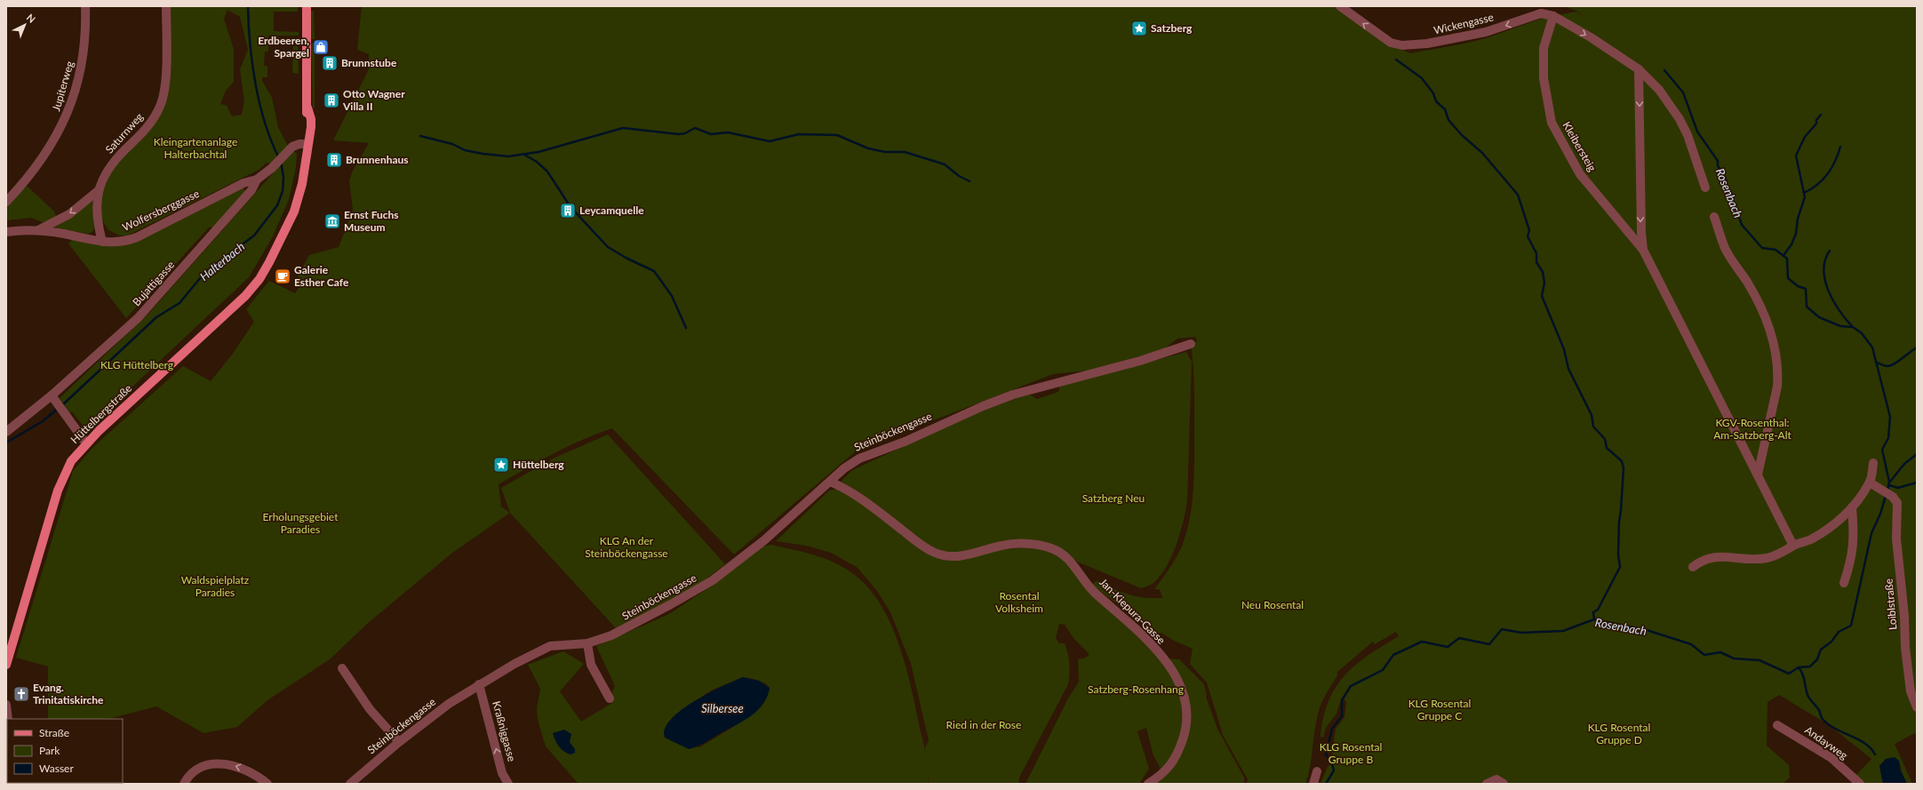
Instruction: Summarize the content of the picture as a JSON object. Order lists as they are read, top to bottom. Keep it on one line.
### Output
{"streets":{"main road":["Hüttelbergstraße"],"street":["Wickengasse","Jupiterweg","Saturnweg","Kleibersteig","Wolfersberggasse","Bujattigasse","Steinböckengasse","Loiblstraße","Jan-Kiepura-Gasse","Kraßniggasse","Andayweg"]},"crossings":[["Saturnweg","Wolfersberggasse"],["Wolfersberggasse","Bujattigasse"],["Bujattigasse","Hüttelbergstraße"],["Steinböckengasse","Jan-Kiepura-Gasse"],["Steinböckengasse","Kraßniggasse"]],"one_way":["Wickengasse","Kraßniggasse"],"water":["Rosenbach","Halterbach","Silbersee"],"parks":["Kleingartenanlage Halterbachtal","KLG Hüttelberg","KGV-Rosenthal: Am-Satzberg-Alt","Satzberg Neu","Erholungsgebiet Paradies","KLG An der Steinböckengasse","Waldspielplatz Paradies","Rosental Volksheim","Neu Rosental","Satzberg-Rosenhang","KLG Rosental Gruppe C","Ried in der Rose","KLG Rosental Gruppe D","KLG Rosental Gruppe B"],"places":{"place":["Satzberg","Hüttelberg"],"shop":["Erdbeeren, Spargel"],"building":["Brunnstube","Otto Wagner Villa II","Brunnenhaus","Leycamquelle"],"museum":["Ernst Fuchs Museum"],"cafe":["Galerie Esther Cafe"],"church":["Evang. Trinitatiskirche"]},"legend":["Straße","Park","Wasser"],"north":"top right"}
